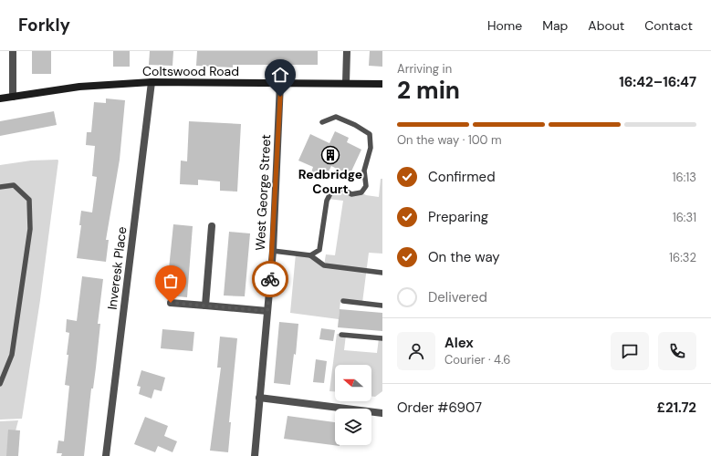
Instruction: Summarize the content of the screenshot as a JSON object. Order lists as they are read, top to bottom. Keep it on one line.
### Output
{"streets":{"main road":["Coltswood Road"],"street":["West George Street","Inveresk Place"]},"crossings":[["Coltswood Road","West George Street"],["Coltswood Road","Inveresk Place"]],"places":{"building":["Redbridge Court"]},"north":"left","page":{"header":"Forkly","nav":["Home","Map","About","Contact"],"heading":["2 min","Arriving in","16:42–16:47"],"panel":["Alex","Courier · 4.6","Order #6907","£21.72"],"bar":"On the way · 100 m","list":[["Confirmed","16:13"],["Preparing","16:31"],["On the way","16:32"],"Delivered"]}}
